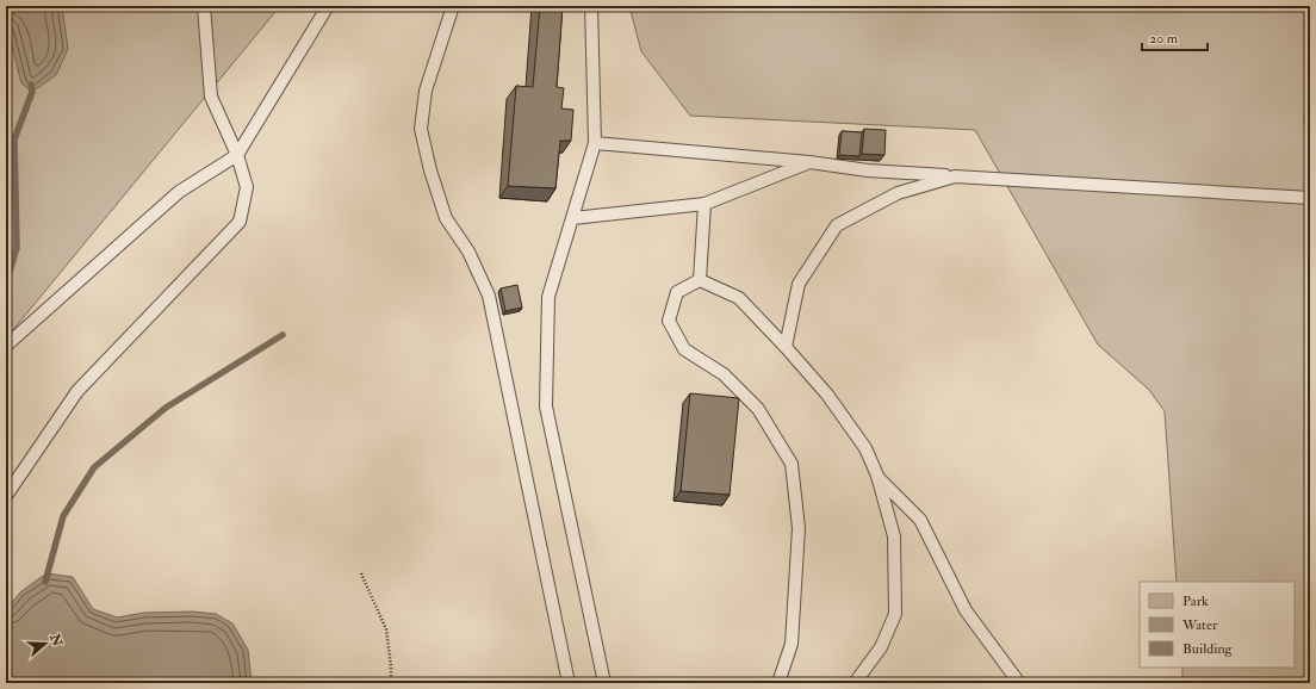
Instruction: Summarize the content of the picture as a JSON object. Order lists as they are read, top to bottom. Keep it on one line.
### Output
{"legend":["Park","Water","Building"],"scale_bar":"20 m","north":"right"}
